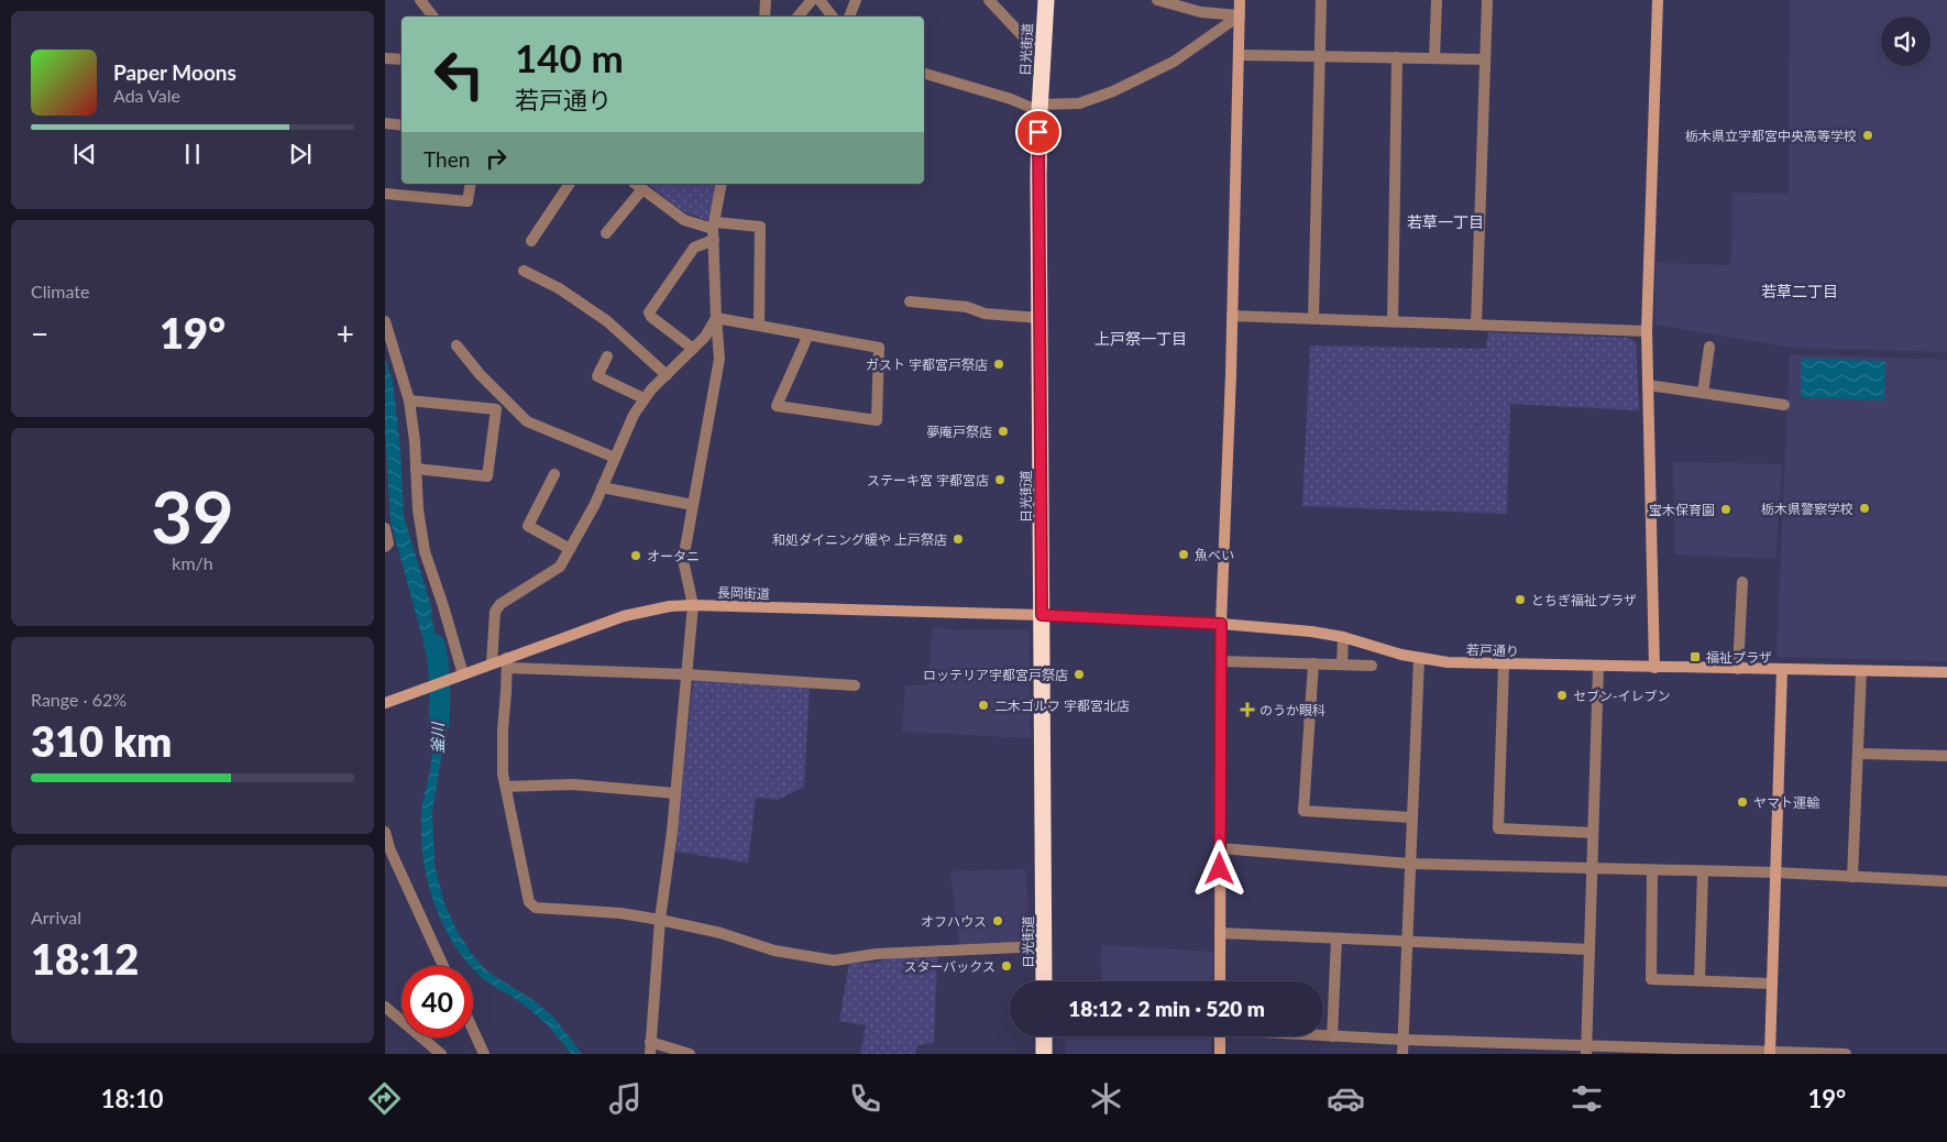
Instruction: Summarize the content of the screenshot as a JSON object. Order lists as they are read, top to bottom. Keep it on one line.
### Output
{"streets":{"highway":["日光街道"],"street":["長岡街道","若戸通り"]},"crossings":[["日光街道","長岡街道"],["日光街道","若戸通り"],["長岡街道","若戸通り"]],"districts":["若草一丁目","若草二丁目","上戸祭一丁目"],"water":["釜川"],"places":{"other":["栃木県立宇都宮中央高等学校","ガスト 宇都宮戸祭店","夢庵戸祭店","ステーキ宮 宇都宮店","栃木県警察学校","宝木保育園","和処ダイニング暖や 上戸祭店","魚べい","オータニ","とちぎ福祉プラザ","ロッテリア宇都宮戸祭店","セブン-イレブン","二木ゴルフ 宇都宮北店","ヤマト運輸","オフハウス","スターバックス"],"transit":["福祉プラザ"],"health":["のうか眼科"]},"page":{"turn":["140 m","若戸通り"],"song":["Paper Moons","Ada Vale"],"then":"Then","tile":["Climate",["39","km/h"],["Range · 62%","310 km"],["Arrival","18:12"]],"heat":["−","19°","+"],"limit":"40","trip":"18:12 · 2 min · 520 m","tabs":["18:10","19°"]}}
